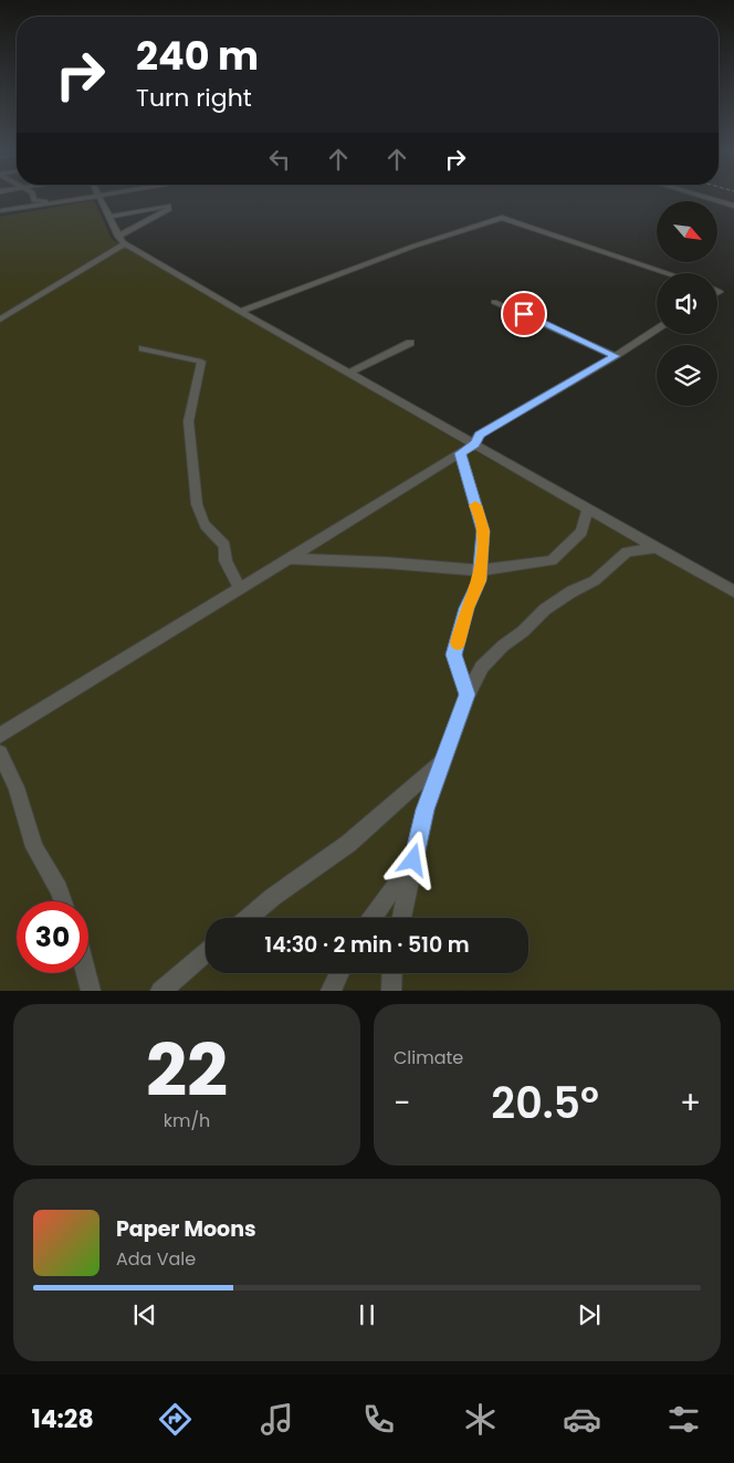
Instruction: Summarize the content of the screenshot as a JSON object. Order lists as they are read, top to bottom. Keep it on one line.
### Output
{"north":"bottom right","page":{"turn":["240 m","Turn right"],"limit":"30","trip":"14:30 · 2 min · 510 m","tile":[["22","km/h"],"Climate"],"heat":["−","20.5°","+"],"song":["Paper Moons","Ada Vale"],"tabs":"14:28"}}
